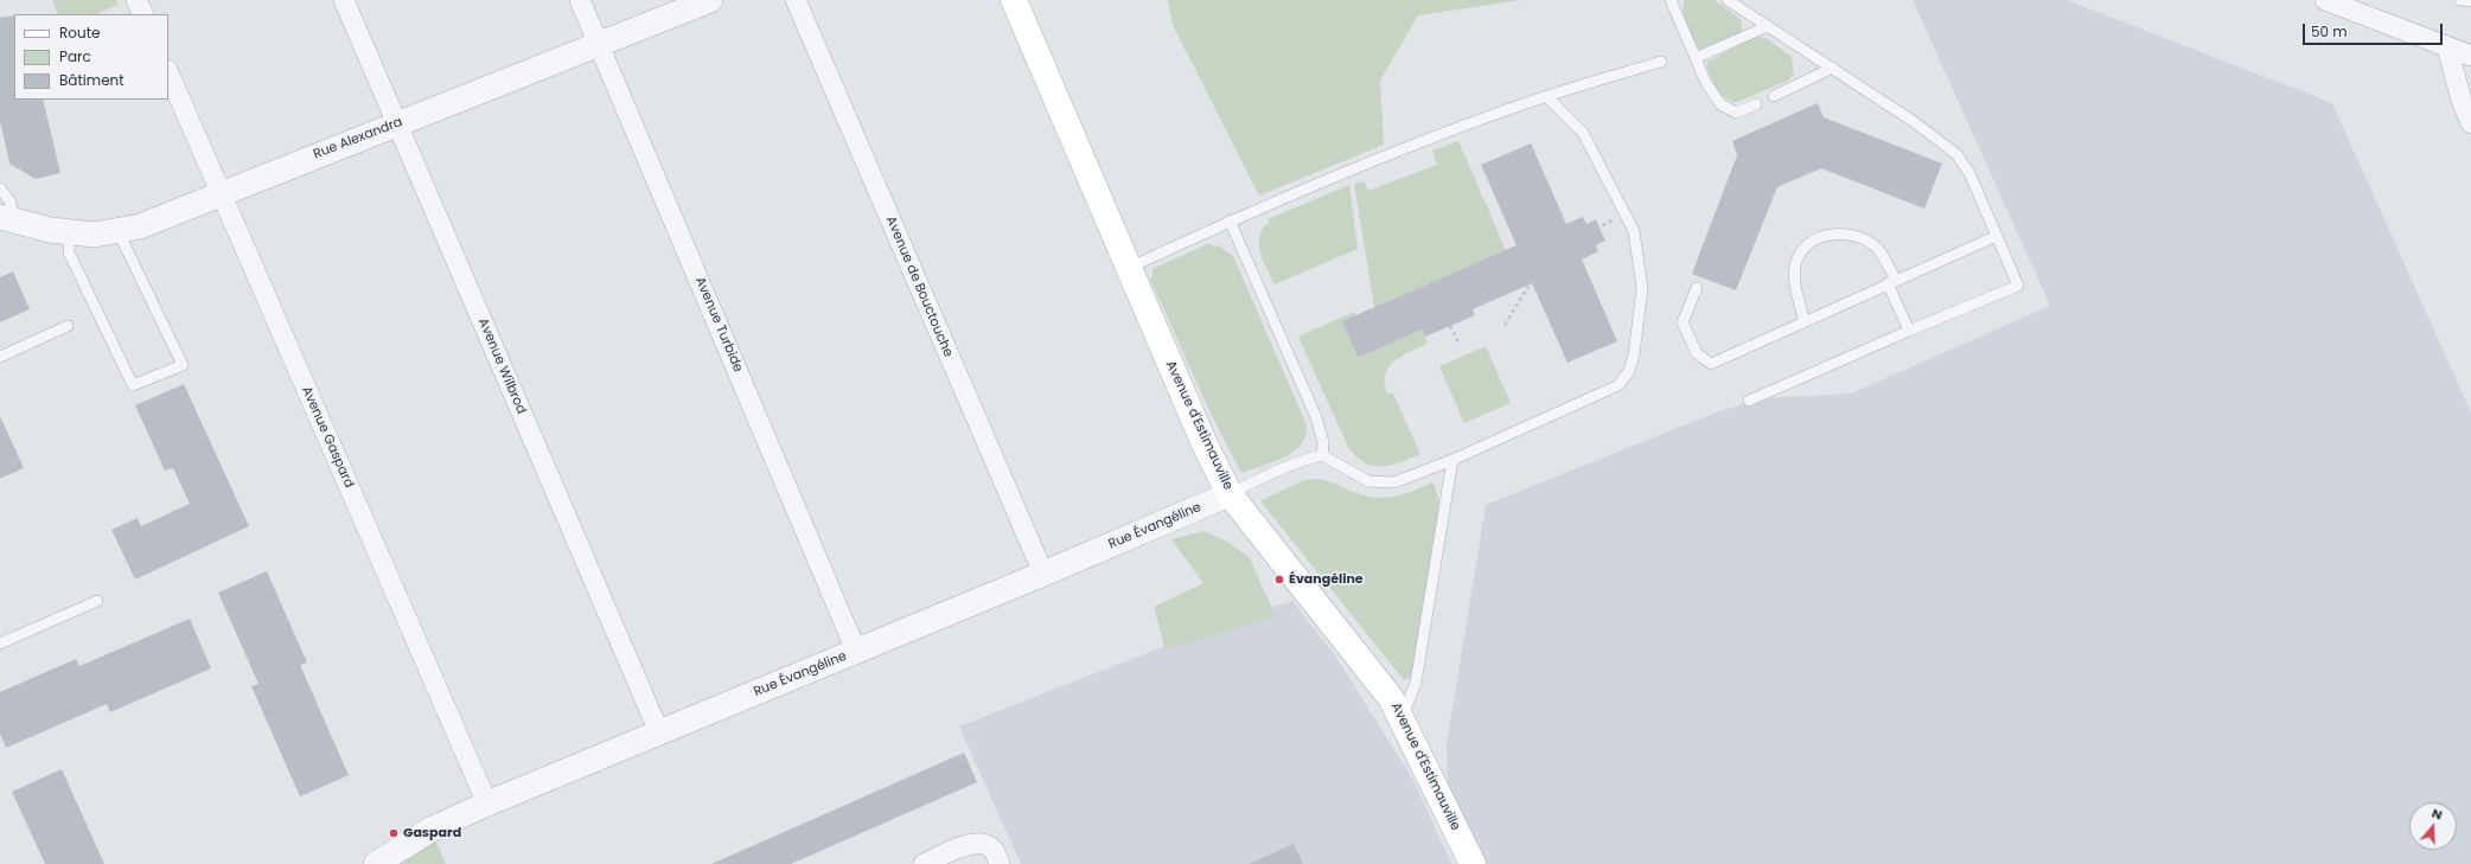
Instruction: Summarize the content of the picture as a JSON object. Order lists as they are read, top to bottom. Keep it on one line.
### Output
{"streets":{"main road":["Avenue d'Estimauville"],"street":["Rue Alexandra","Avenue de Bouctouche","Avenue Turbide","Avenue Wilbrod","Avenue Gaspard","Rue Évangéline"]},"crossings":[["Rue Alexandra","Avenue Turbide"],["Rue Alexandra","Avenue Wilbrod"],["Rue Alexandra","Avenue Gaspard"],["Avenue de Bouctouche","Rue Évangéline"],["Avenue Turbide","Rue Évangéline"],["Avenue Wilbrod","Rue Évangéline"],["Avenue d'Estimauville","Rue Évangéline"],["Avenue Gaspard","Rue Évangéline"]],"places":["Évangéline","Gaspard"],"legend":["Route","Parc","Bâtiment"],"scale_bar":"50 m","north":"top"}
